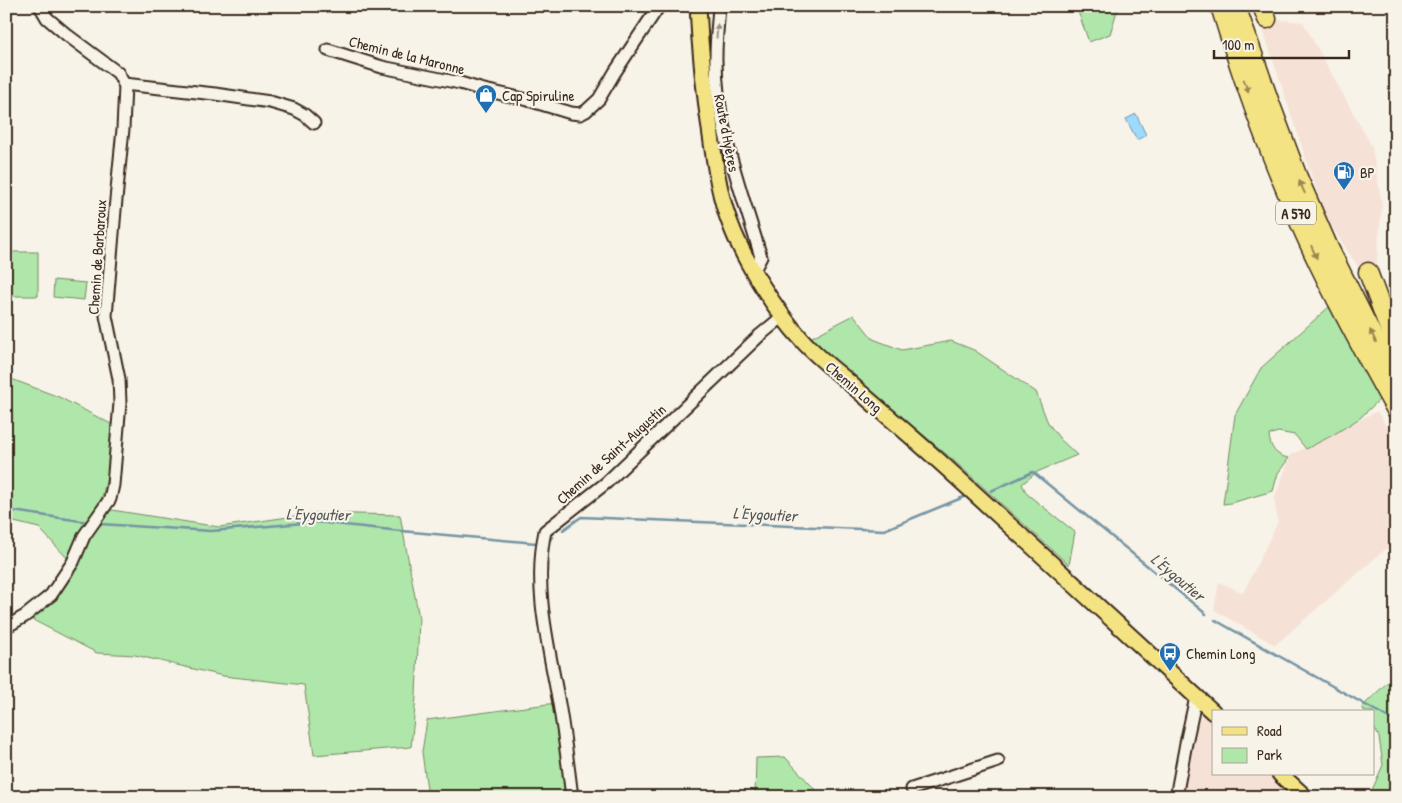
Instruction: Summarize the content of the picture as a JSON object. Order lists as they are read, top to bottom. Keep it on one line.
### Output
{"streets":{"highway":["A 570"],"main road":["Route d'Hyères","Chemin Long"],"street":["Chemin de la Maronne","Chemin de Barbaroux","Chemin de Saint-Augustin"]},"crossings":[["Route d'Hyères","Chemin Long"],["Chemin Long","Chemin de Saint-Augustin"]],"water":["L'Eygoutier"],"places":{"shop":["Cap Spiruline"],"fuel station":["BP"],"bus stop":["Chemin Long"]},"legend":["Road","Park"],"scale_bar":"100 m"}
